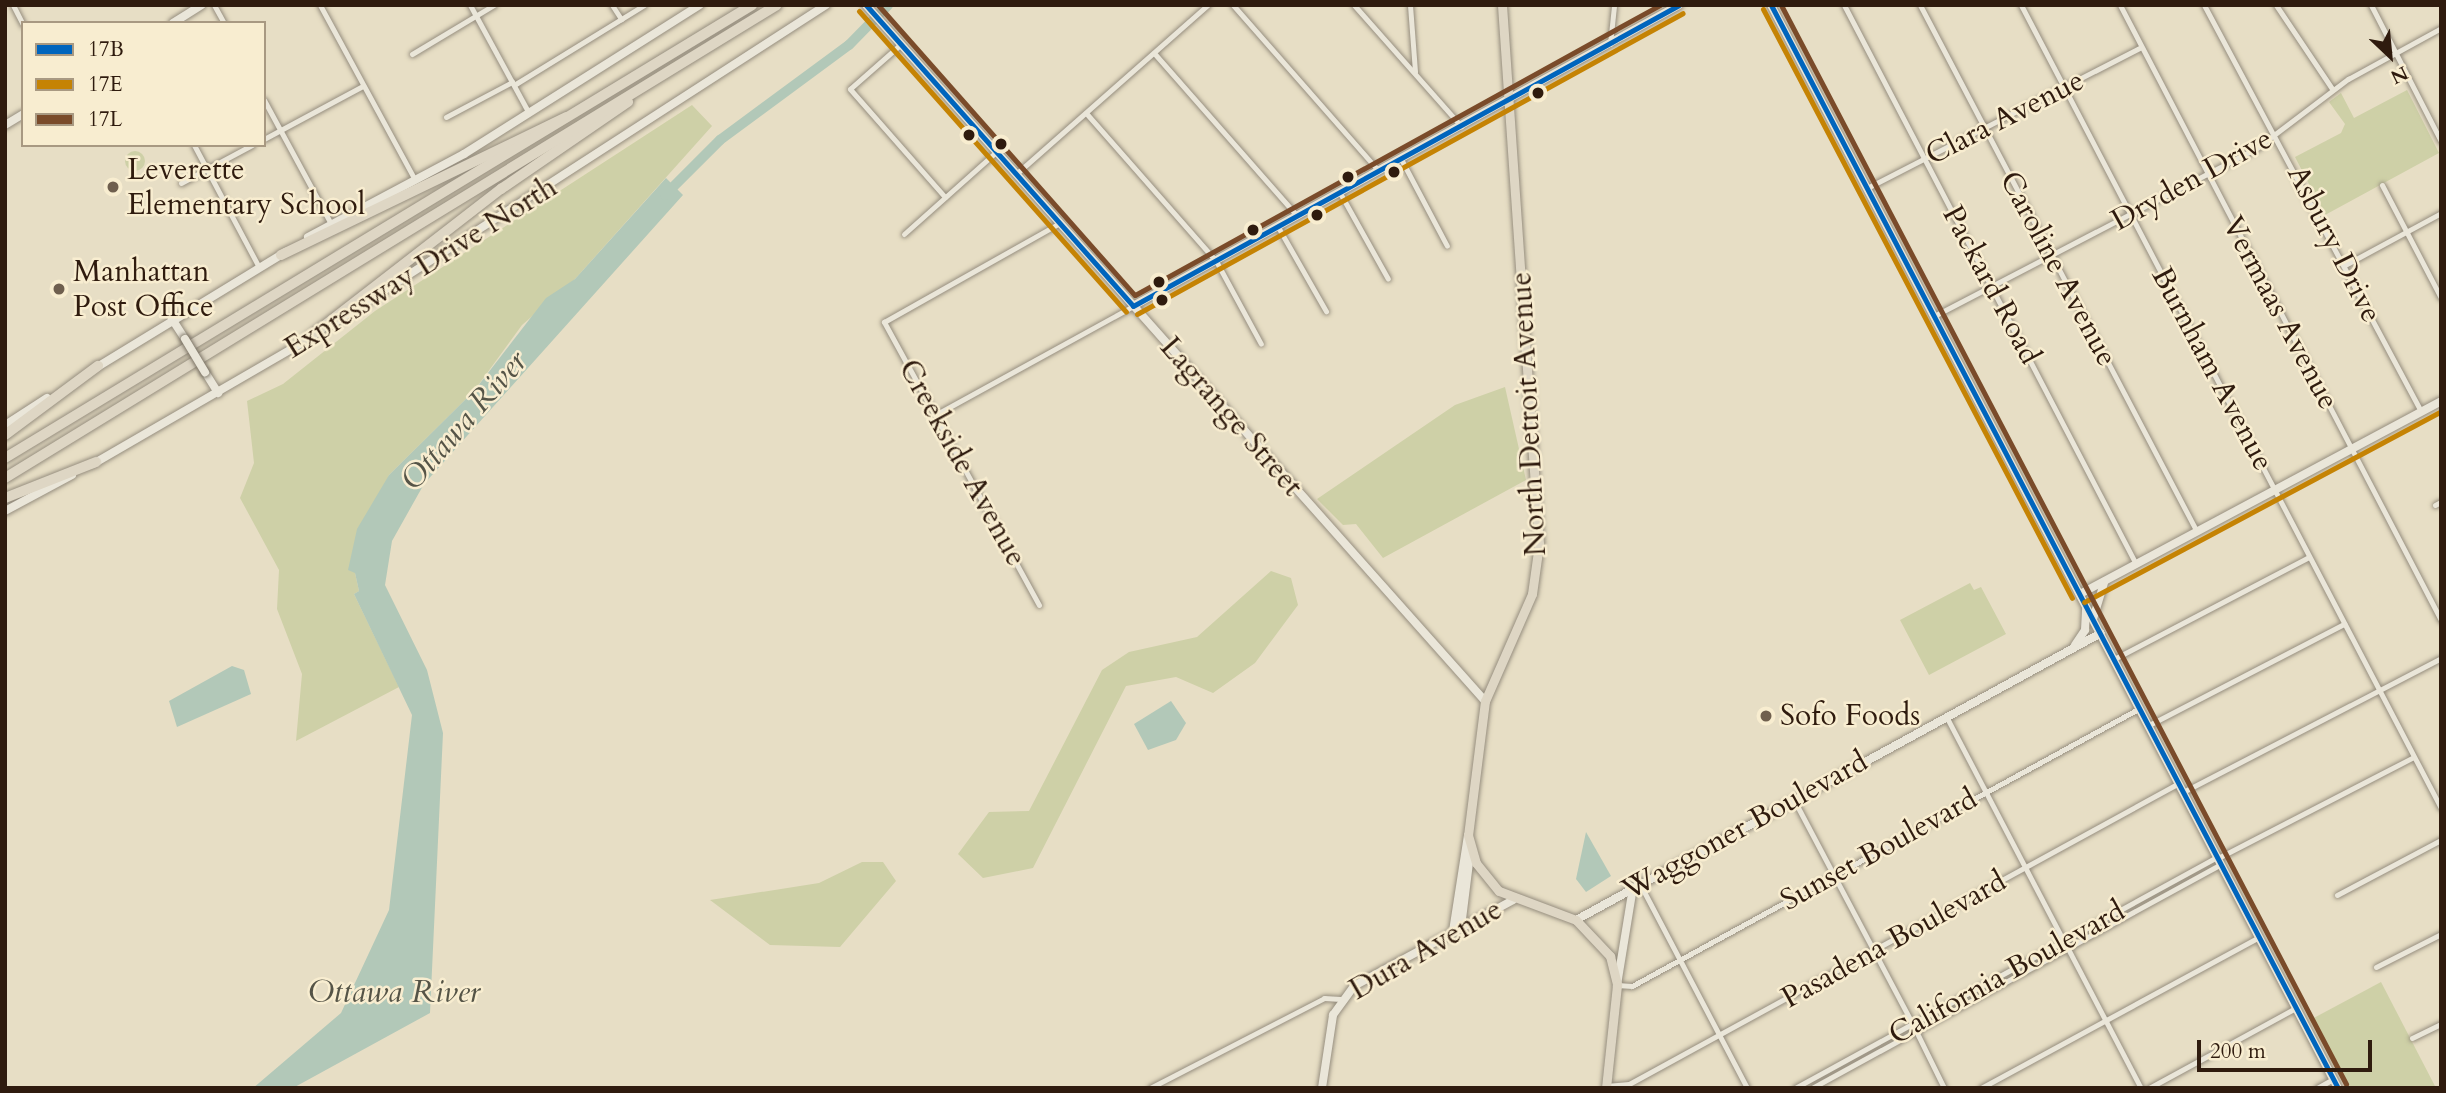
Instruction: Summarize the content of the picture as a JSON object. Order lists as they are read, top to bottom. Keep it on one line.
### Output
{"streets":{"main road":["North Detroit Avenue"],"street":["Clara Avenue","Dryden Drive","Asbury Drive","Expressway Drive North","Caroline Avenue","Packard Road","Vermaas Avenue","Burnham Avenue","Lagrange Street","Creekside Avenue","Waggoner Boulevard","Sunset Boulevard","Pasadena Boulevard","Dura Avenue","California Boulevard"]},"crossings":[["Clara Avenue","Caroline Avenue"],["Clara Avenue","Packard Road"],["Clara Avenue","Vermaas Avenue"],["Clara Avenue","Burnham Avenue"],["Dryden Drive","Asbury Drive"],["Dryden Drive","Caroline Avenue"],["Dryden Drive","Packard Road"],["Dryden Drive","Vermaas Avenue"],["Dryden Drive","Burnham Avenue"],["Burnham Avenue","Pasadena Boulevard"],["Burnham Avenue","California Boulevard"],["North Detroit Avenue","Lagrange Street"],["North Detroit Avenue","Waggoner Boulevard"],["North Detroit Avenue","Sunset Boulevard"],["North Detroit Avenue","Pasadena Boulevard"],["North Detroit Avenue","Dura Avenue"],["Lagrange Street","Creekside Avenue"]],"water":["Ottawa River"],"places":["Leverette Elementary School","Manhattan Post Office","Sofo Foods"],"lines":["transit line 17B","transit line 17L","transit line 17E"],"legend":["17B","17E","17L"],"scale_bar":"200 m","north":"bottom right"}
